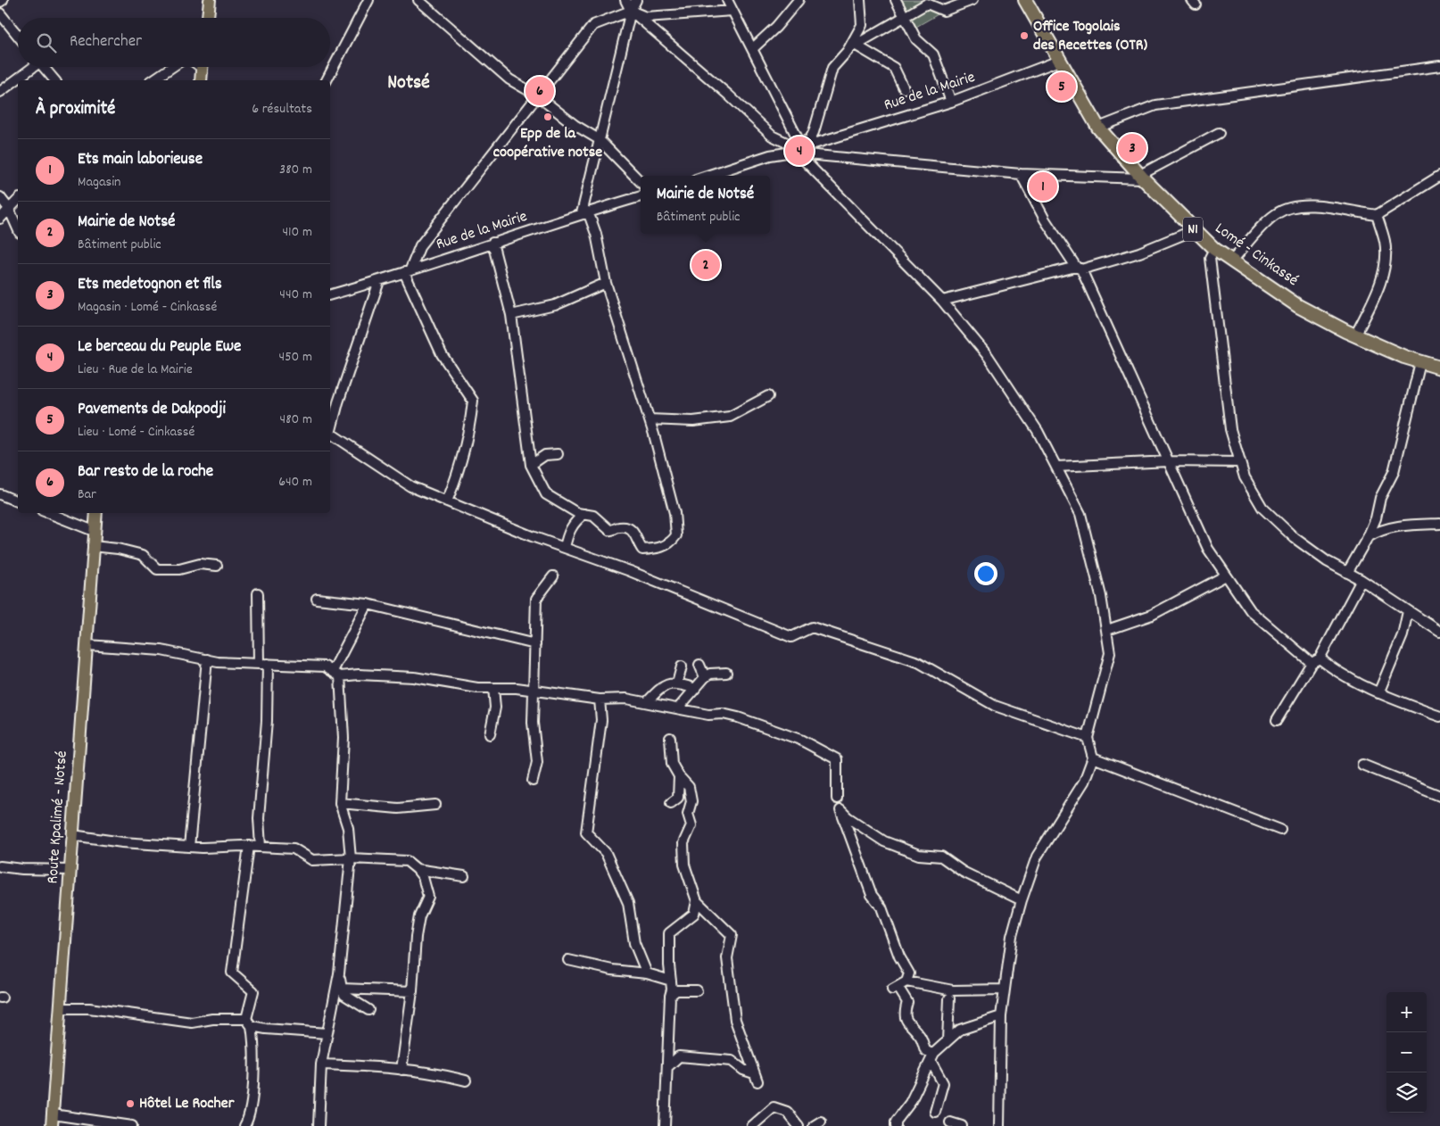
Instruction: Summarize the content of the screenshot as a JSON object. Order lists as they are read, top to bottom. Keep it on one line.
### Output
{"streets":{"highway":["N1","Lomé - Cinkassé"],"main road":["Route Kpalimé - Notsé"],"street":["Rue de la Mairie"]},"crossings":[["Rue de la Mairie","Lomé - Cinkassé"]],"districts":["Notsé"],"places":["Office Togolais des Recettes (OTR)","Epp de la coopérative notse","Hôtel Le Rocher"],"page":{"search":"Rechercher","pins":["5","6","3","4","1","2"],"heading":["À proximité","6 résultats"],"list":[{"mark":"1","name":"Ets main laborieuse","note":"Magasin","value":"380 m"},{"mark":"2","name":"Mairie de Notsé","note":"Bâtiment public","value":"410 m"},{"mark":"3","name":"Ets medetognon et fils","note":"Magasin · Lomé - Cinkassé","value":"440 m"},{"mark":"4","name":"Le berceau du Peuple Ewe","note":"Lieu · Rue de la Mairie","value":"450 m"},{"mark":"5","name":"Pavements de Dakpodji","note":"Lieu · Lomé - Cinkassé","value":"480 m"},{"mark":"6","name":"Bar resto de la roche","note":"Bar","value":"640 m"}],"popup":["Mairie de Notsé","Bâtiment public"],"map_buttons":["+","−"]}}
